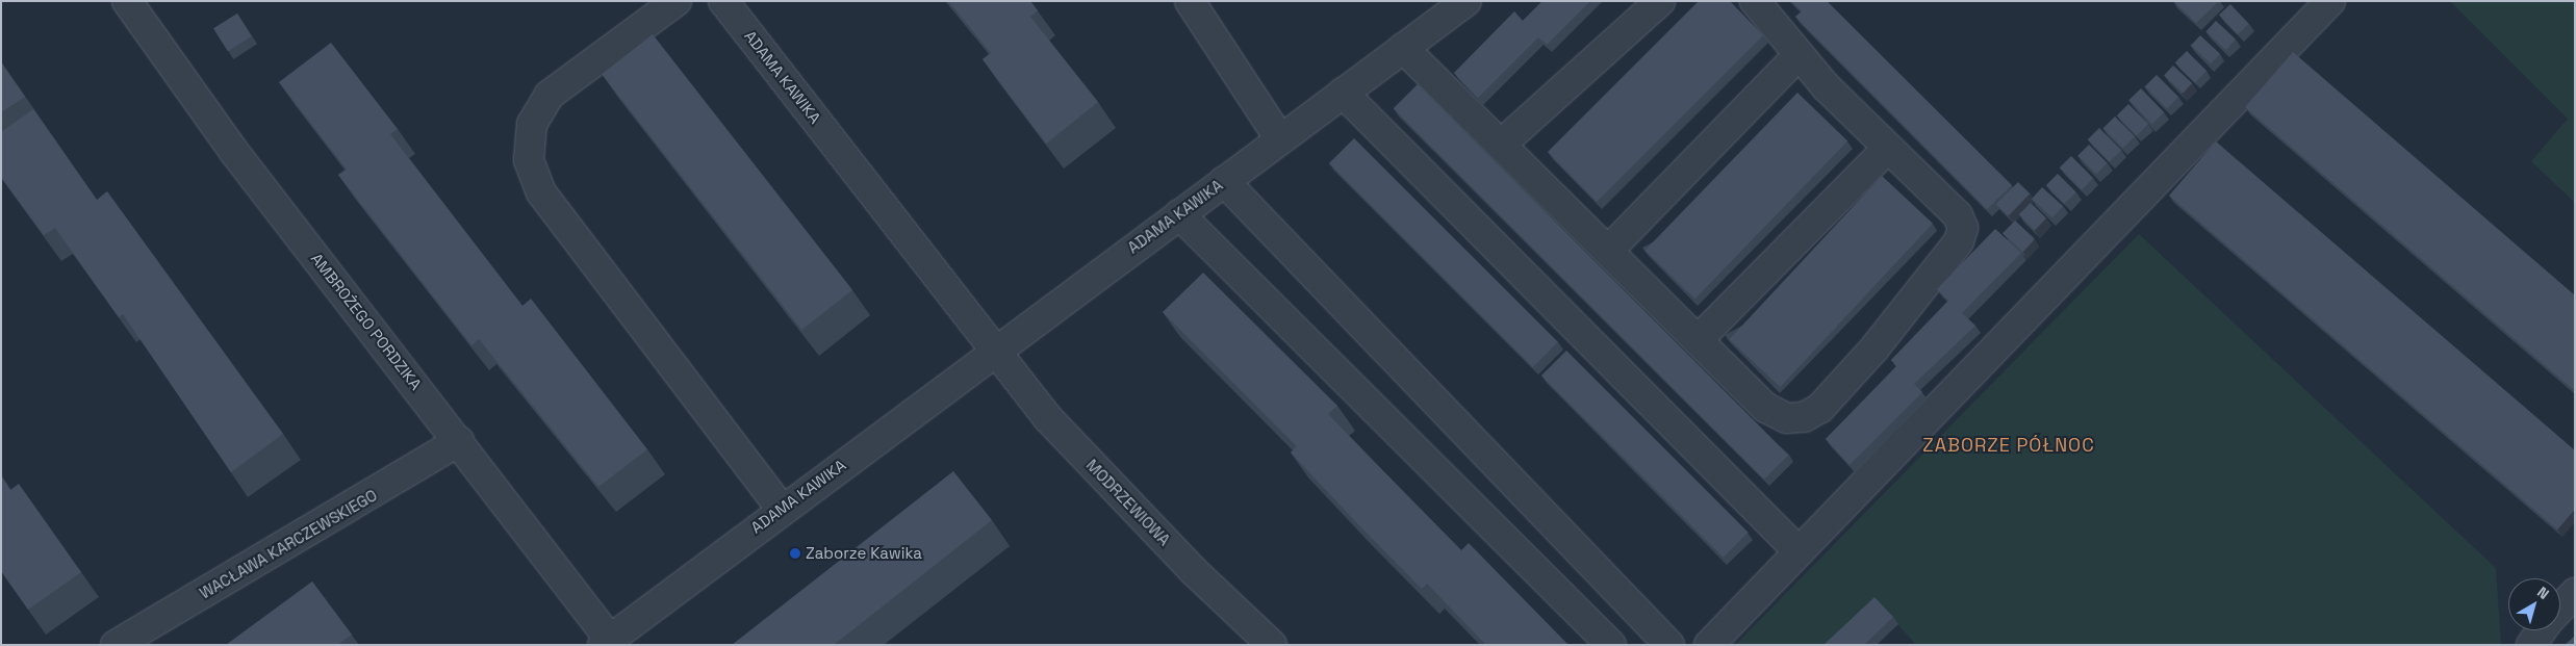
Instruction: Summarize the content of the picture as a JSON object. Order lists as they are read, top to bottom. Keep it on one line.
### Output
{"streets":{"street":["ADAMA KAWIKA","AMBROŻEGO PORDZIKA","MODRZEWIOWA","WACŁAWA KARCZEWSKIEGO"]},"crossings":[["ADAMA KAWIKA","AMBROŻEGO PORDZIKA"],["ADAMA KAWIKA","MODRZEWIOWA"],["AMBROŻEGO PORDZIKA","WACŁAWA KARCZEWSKIEGO"]],"districts":["ZABORZE PÓŁNOC"],"places":["Zaborze Kawika"],"north":"top right"}
